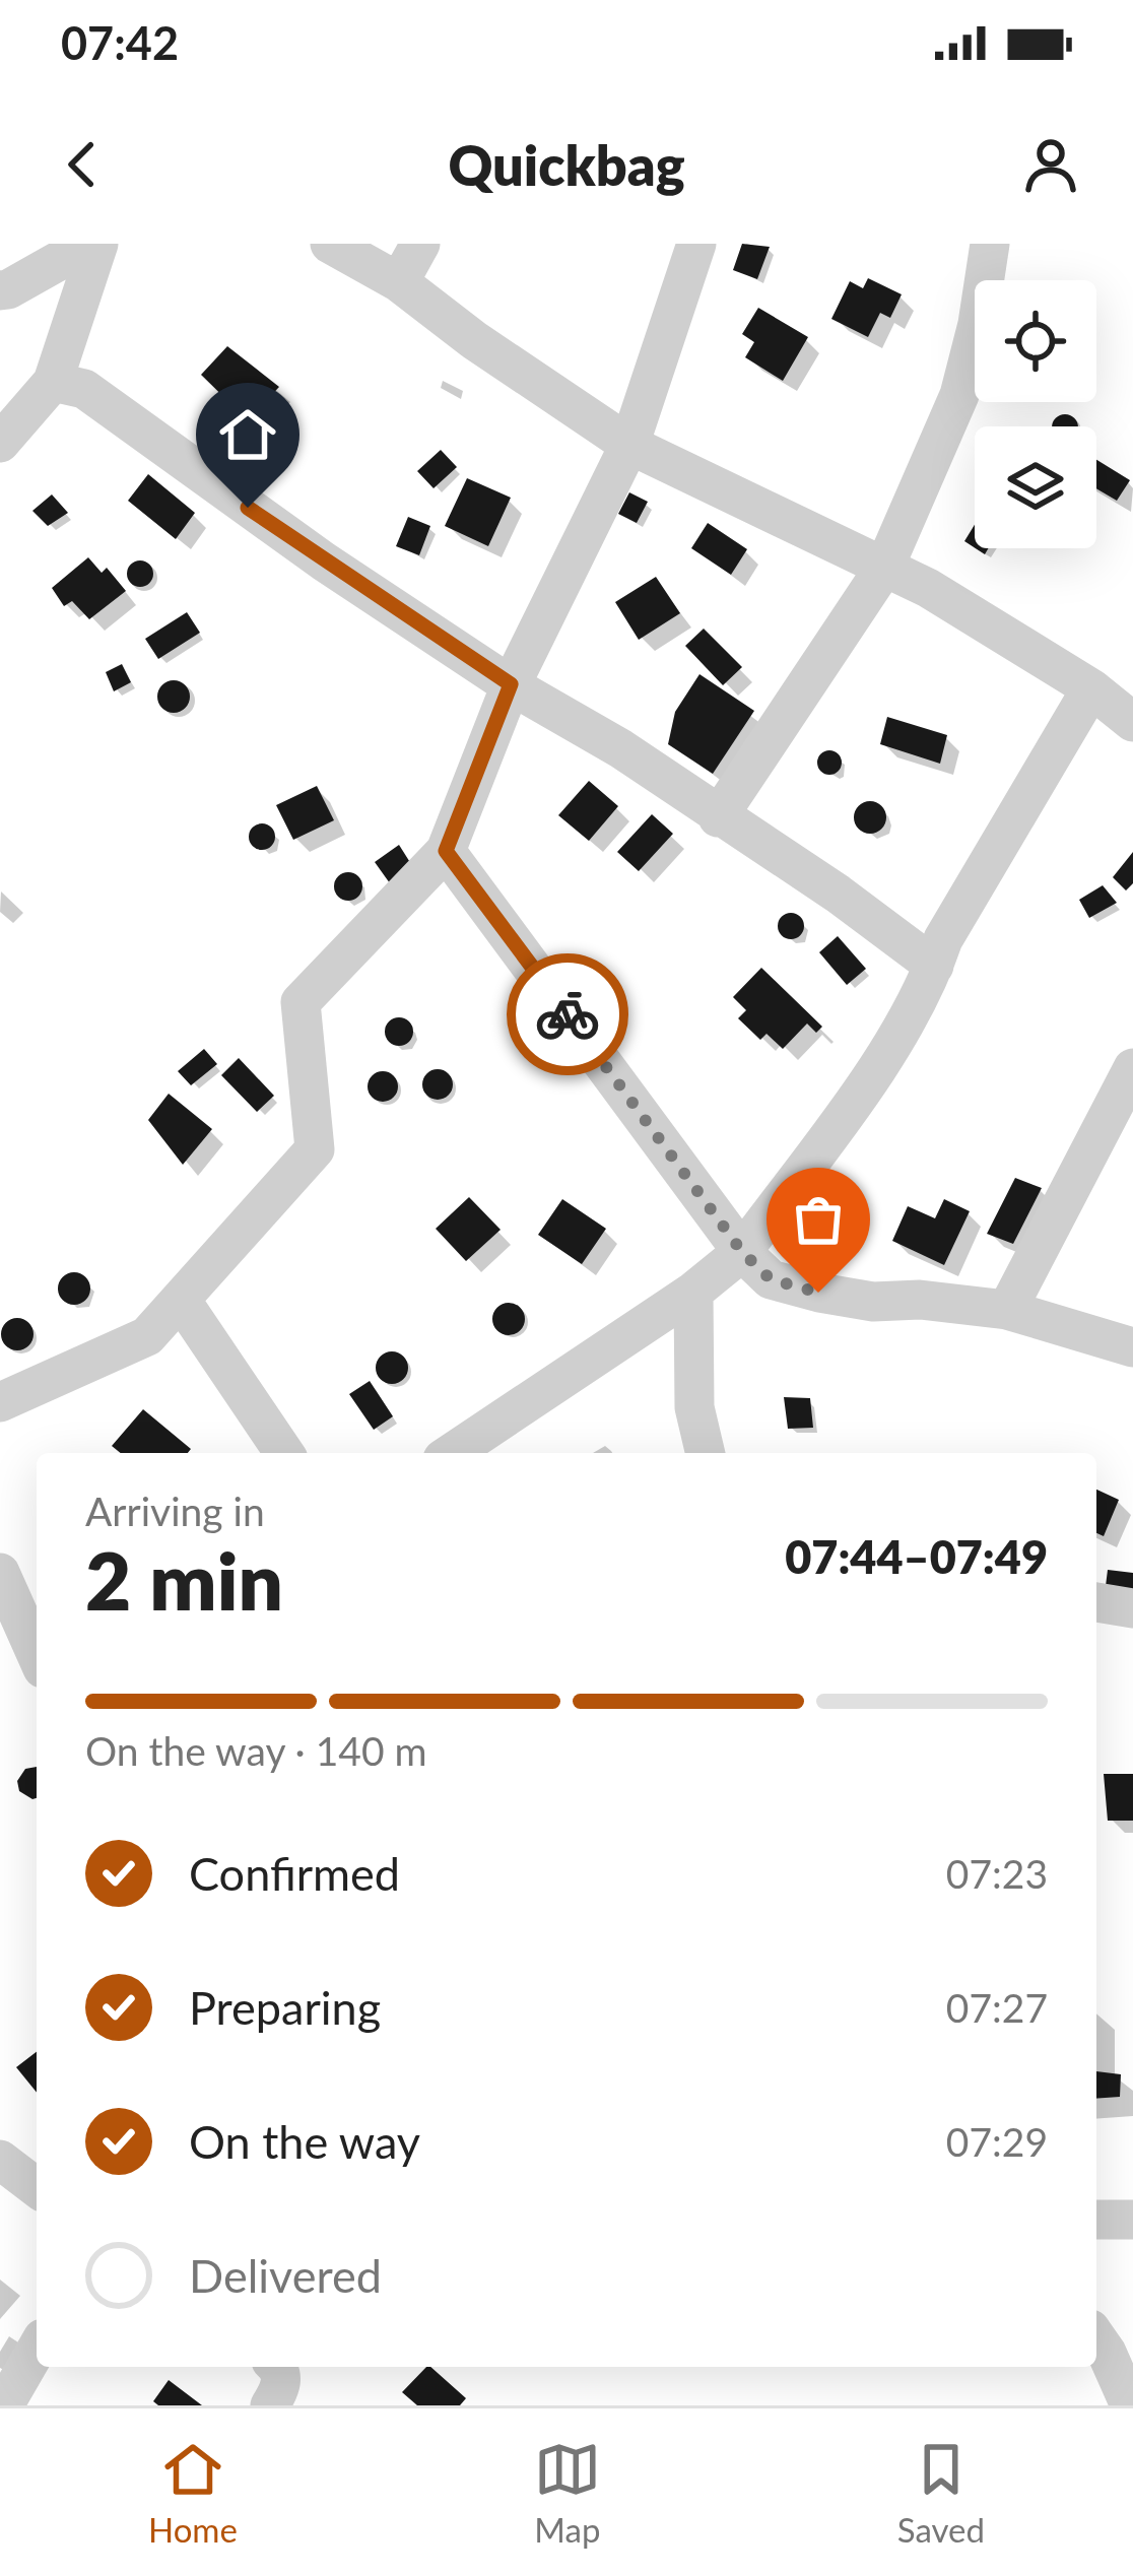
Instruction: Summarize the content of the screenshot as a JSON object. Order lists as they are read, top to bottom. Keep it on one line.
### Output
{"page":{"status":"07:42","header":"Quickbag","heading":["2 min","Arriving in","07:44–07:49"],"bar":"On the way · 140 m","list":[["Confirmed","07:23"],["Preparing","07:27"],["On the way","07:29"],"Delivered"],"tabs":["Home","Map","Saved"]}}
